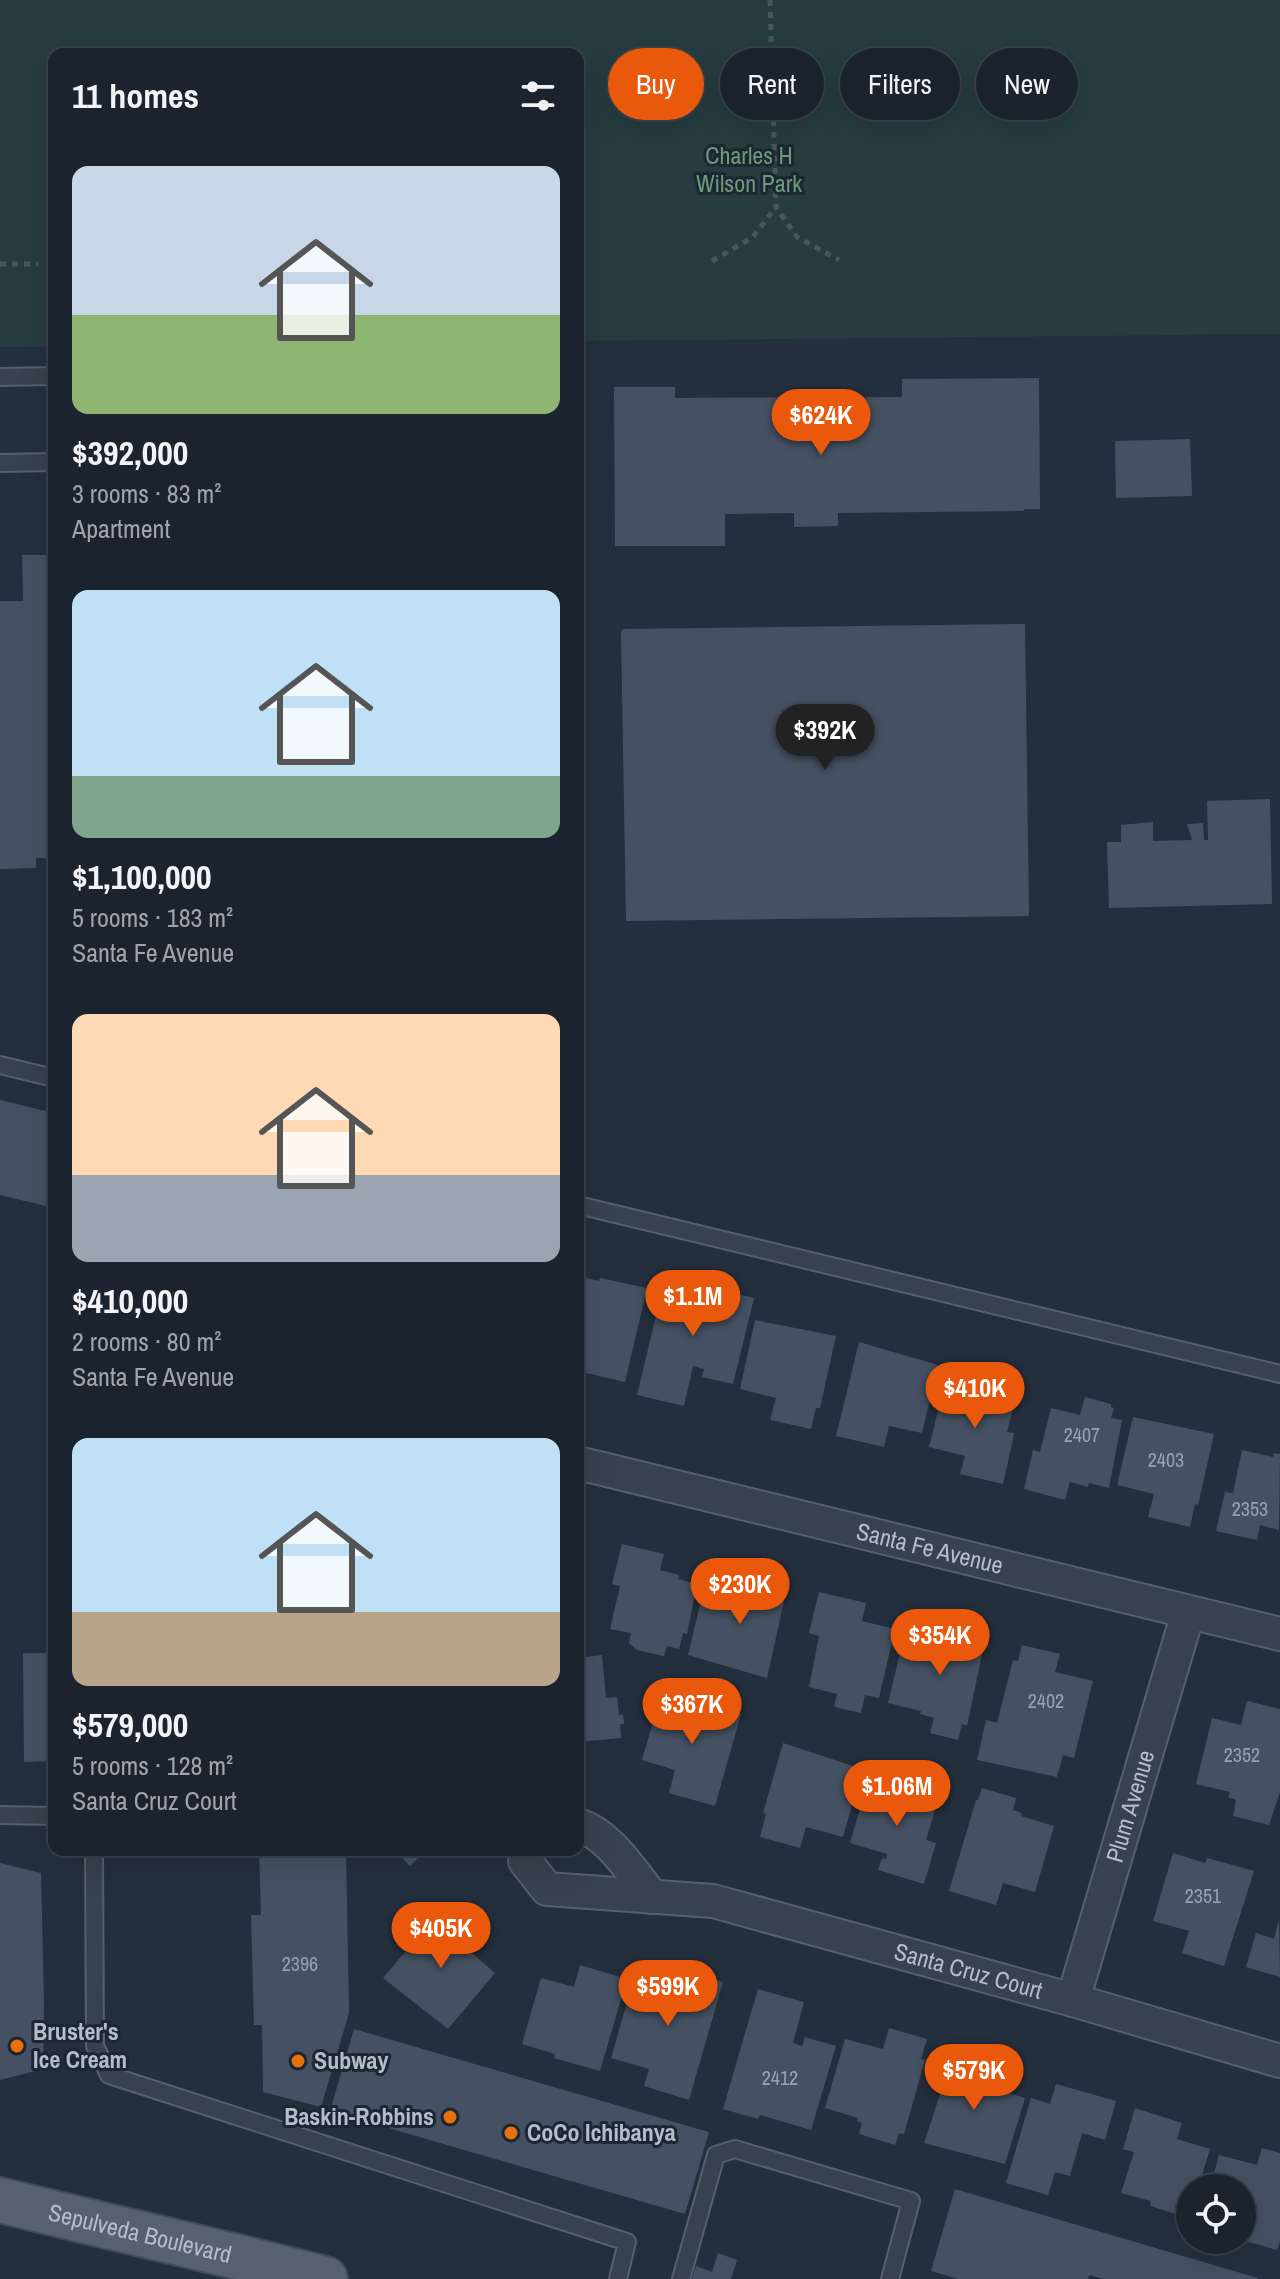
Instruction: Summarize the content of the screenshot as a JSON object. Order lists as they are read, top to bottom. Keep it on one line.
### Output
{"streets":{"main road":["Sepulveda Boulevard"],"street":["Santa Fe Avenue","Plum Avenue","Santa Cruz Court"]},"crossings":[["Santa Fe Avenue","Plum Avenue"],["Plum Avenue","Santa Cruz Court"]],"parks":["Charles H Wilson Park"],"places":["Bruster's Ice Cream","Subway","Baskin-Robbins","CoCo Ichibanya"],"house_numbers":["2407","2403","2353","2402","2352","2351","2396","2412"],"page":{"chip":["Buy","Rent","Filters","New"],"heading":"11 homes","list":[{"name":"$392,000","note":"3 rooms · 83 m² · Apartment"},{"name":"$1,100,000","note":"5 rooms · 183 m² · Santa Fe Avenue"},{"name":"$410,000","note":"2 rooms · 80 m² · Santa Fe Avenue"},{"name":"$579,000","note":"5 rooms · 128 m² · Santa Cruz Court"}],"price":["$624K","$392K","$1.1M","$410K","$230K","$354K","$367K","$1.06M","$405K","$599K","$579K"]}}
